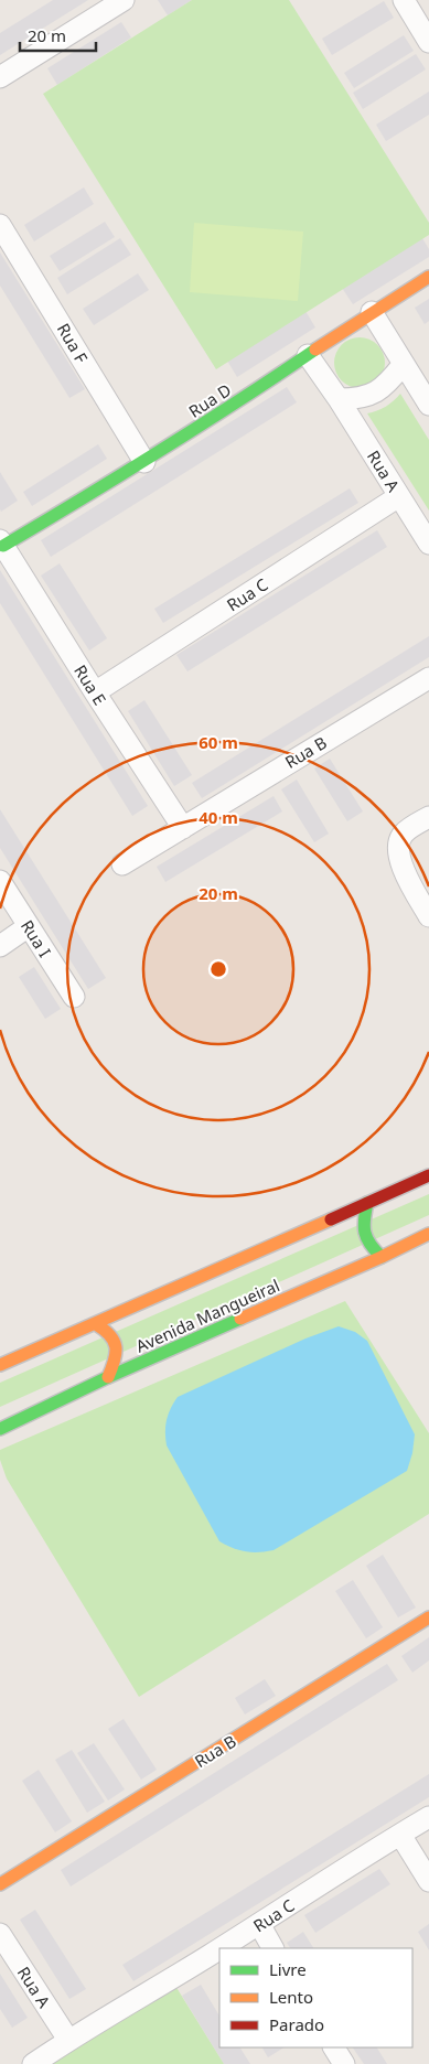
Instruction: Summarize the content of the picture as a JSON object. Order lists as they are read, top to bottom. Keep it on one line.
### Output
{"streets":{"street":["Rua F","Rua D","Rua A","Rua C","Rua E","Rua B","Rua I","Avenida Mangueiral"]},"crossings":[["Rua F","Rua D"],["Rua D","Rua A"],["Rua D","Rua E"],["Rua A","Rua C"],["Rua C","Rua E"],["Rua E","Rua B"]],"legend":["Livre","Lento","Parado"],"scale_bar":"20 m","rings":["60 m","40 m","20 m"]}
